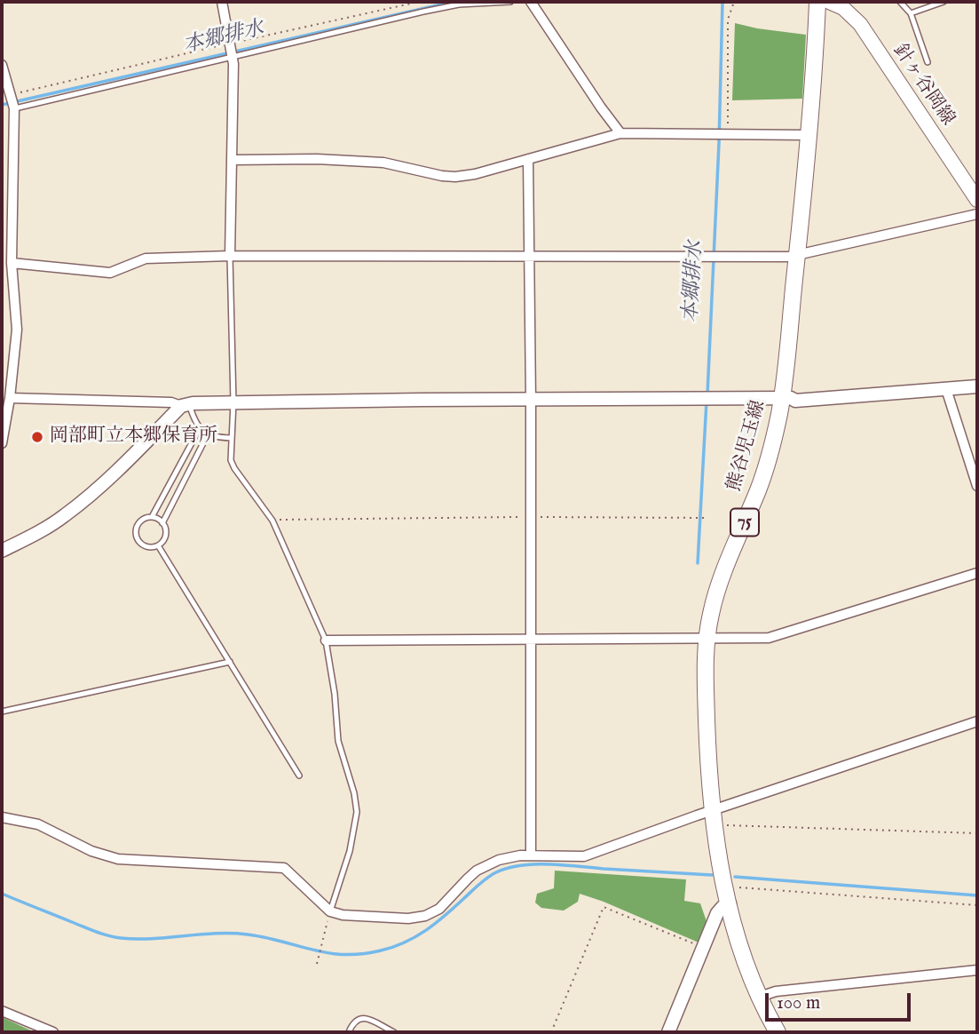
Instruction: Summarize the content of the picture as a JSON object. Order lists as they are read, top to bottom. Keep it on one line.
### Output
{"streets":{"main road":["針ヶ谷岡線","熊谷児玉線","75"]},"water":["本郷排水"],"places":["岡部町立本郷保育所"],"scale_bar":"100 m"}
